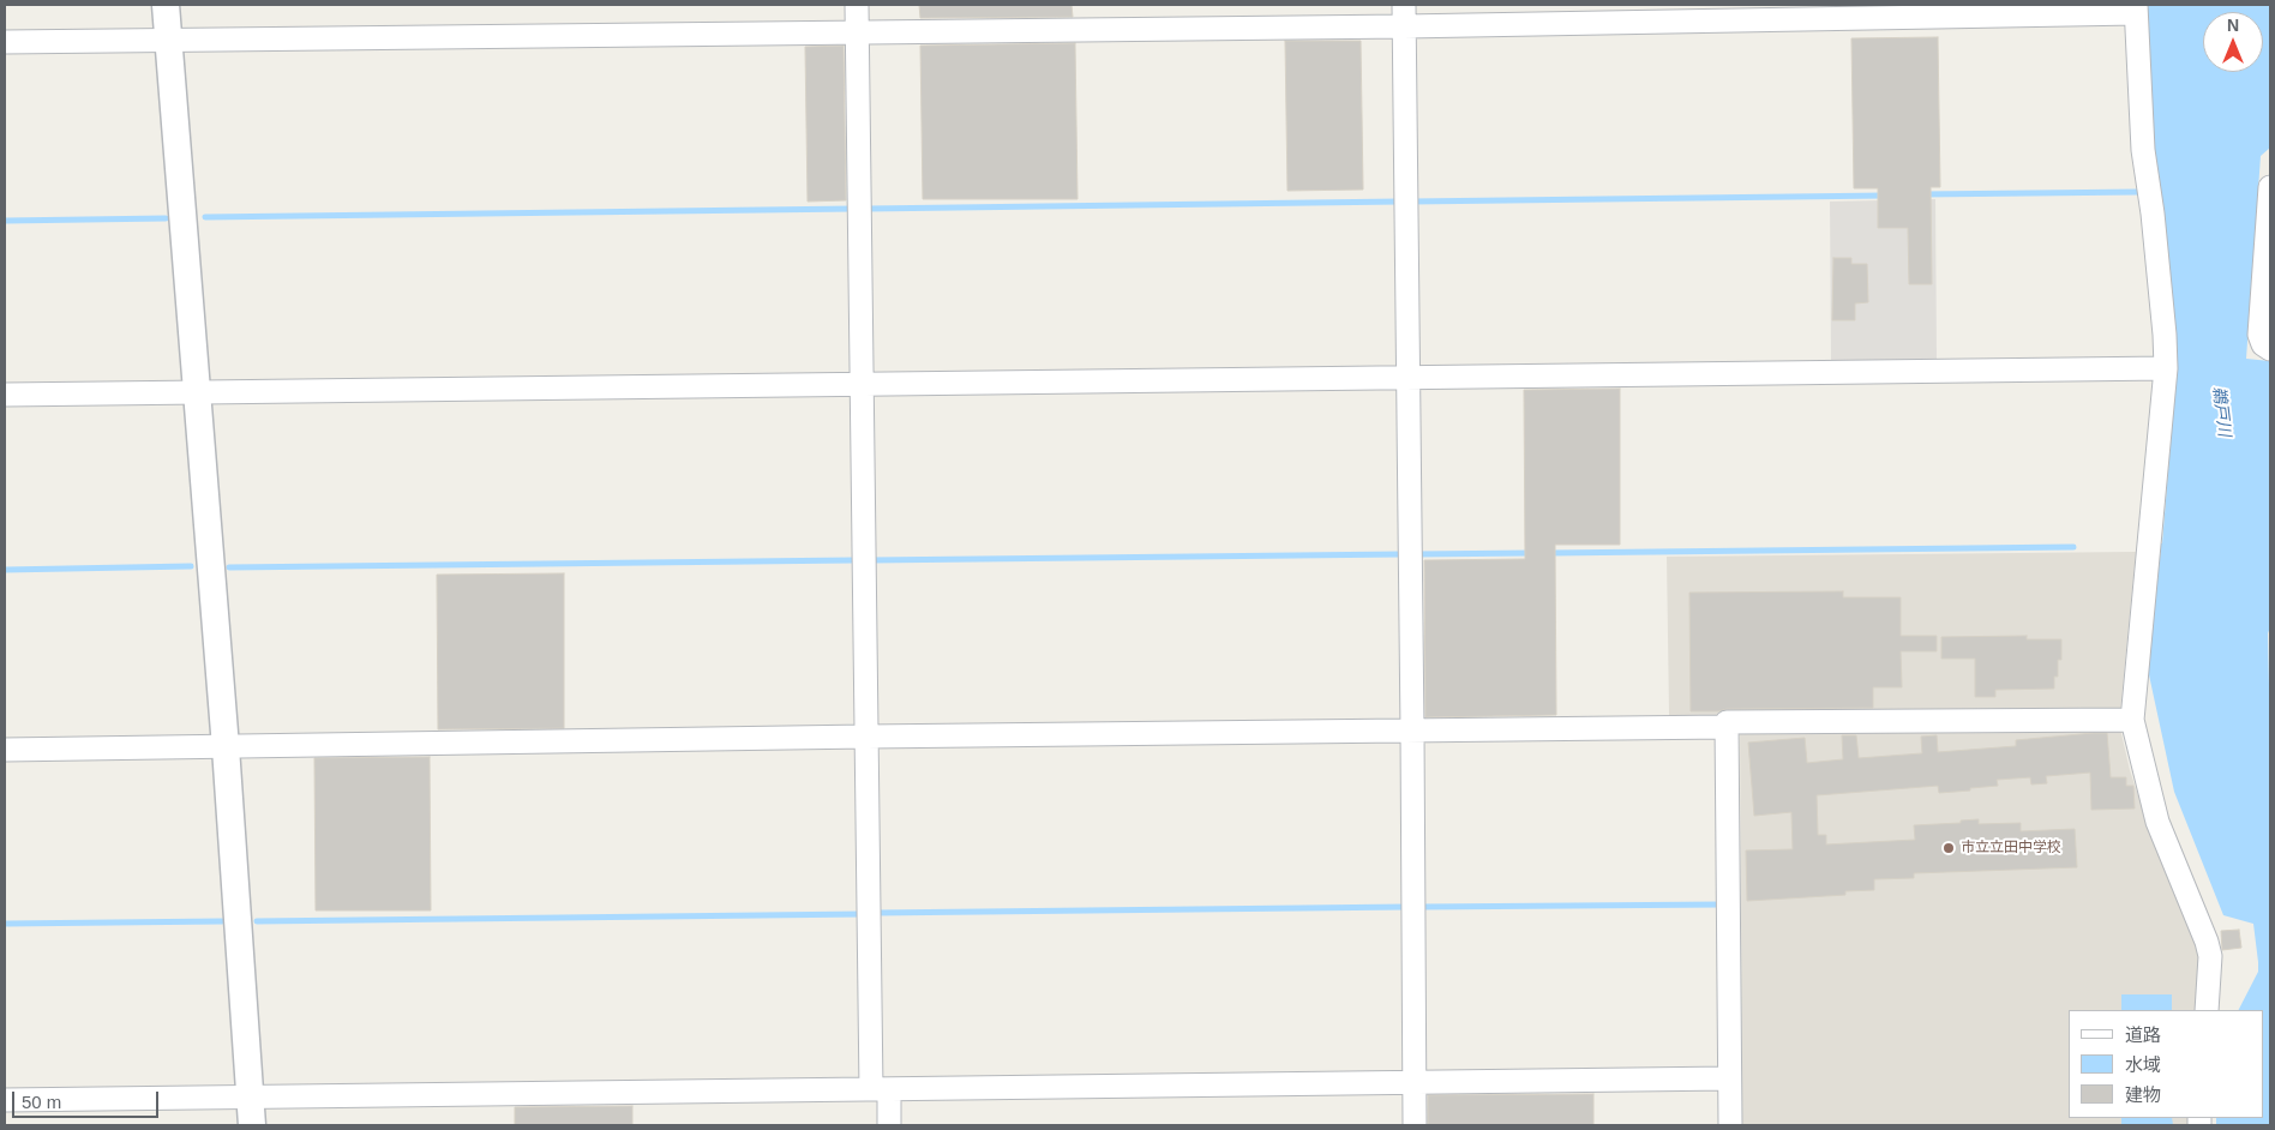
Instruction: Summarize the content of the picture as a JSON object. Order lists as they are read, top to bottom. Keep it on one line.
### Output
{"water":["鵜戸川"],"places":["市立立田中学校"],"legend":["道路","水域","建物"],"scale_bar":"50 m","north":"top"}
